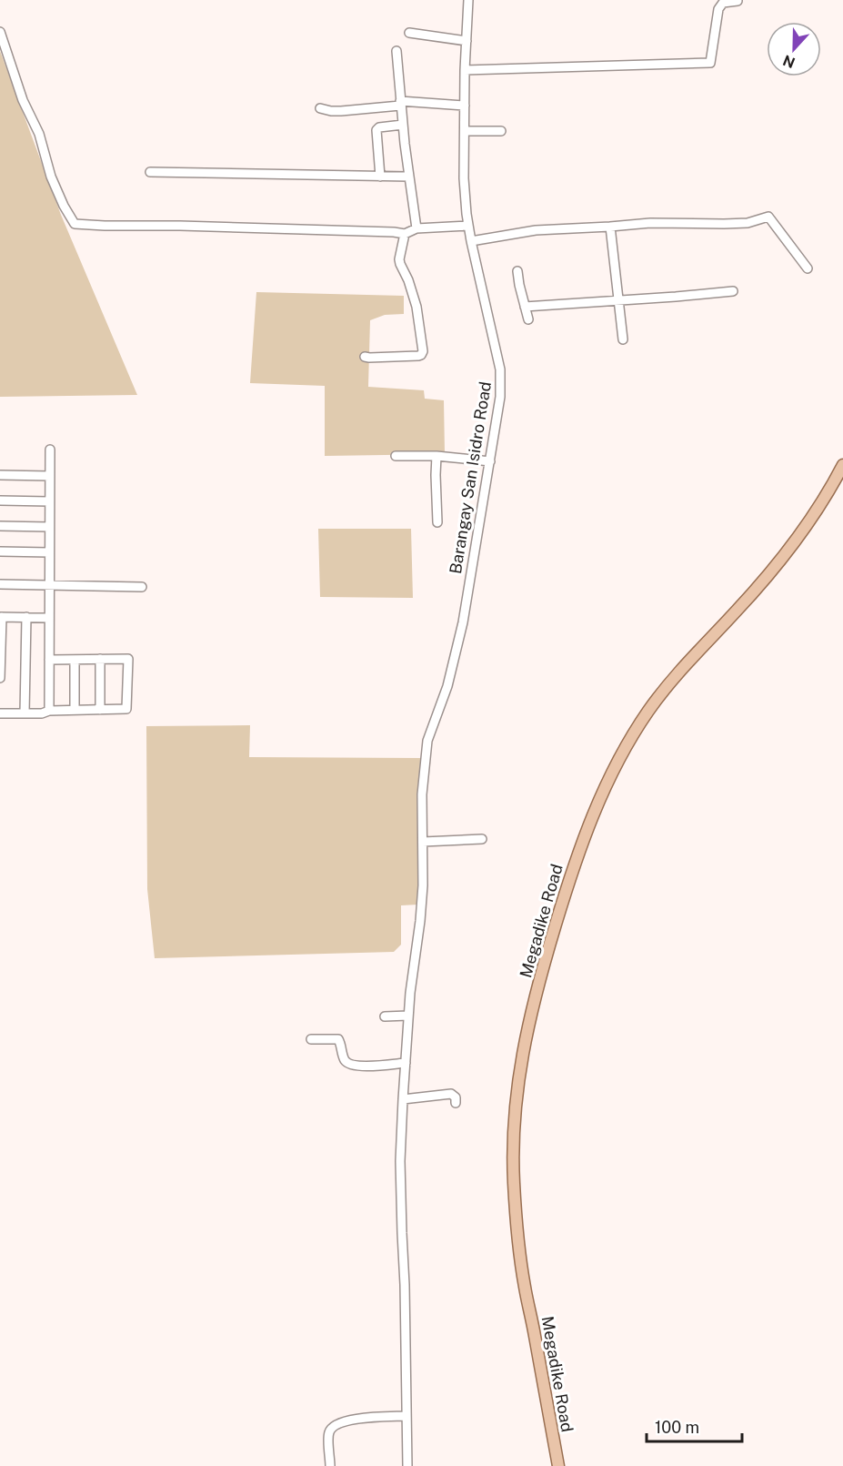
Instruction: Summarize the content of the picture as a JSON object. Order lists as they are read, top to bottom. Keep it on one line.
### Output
{"streets":{"main road":["Megadike Road"],"street":["Barangay San Isidro Road"]},"scale_bar":"100 m","north":"bottom"}
